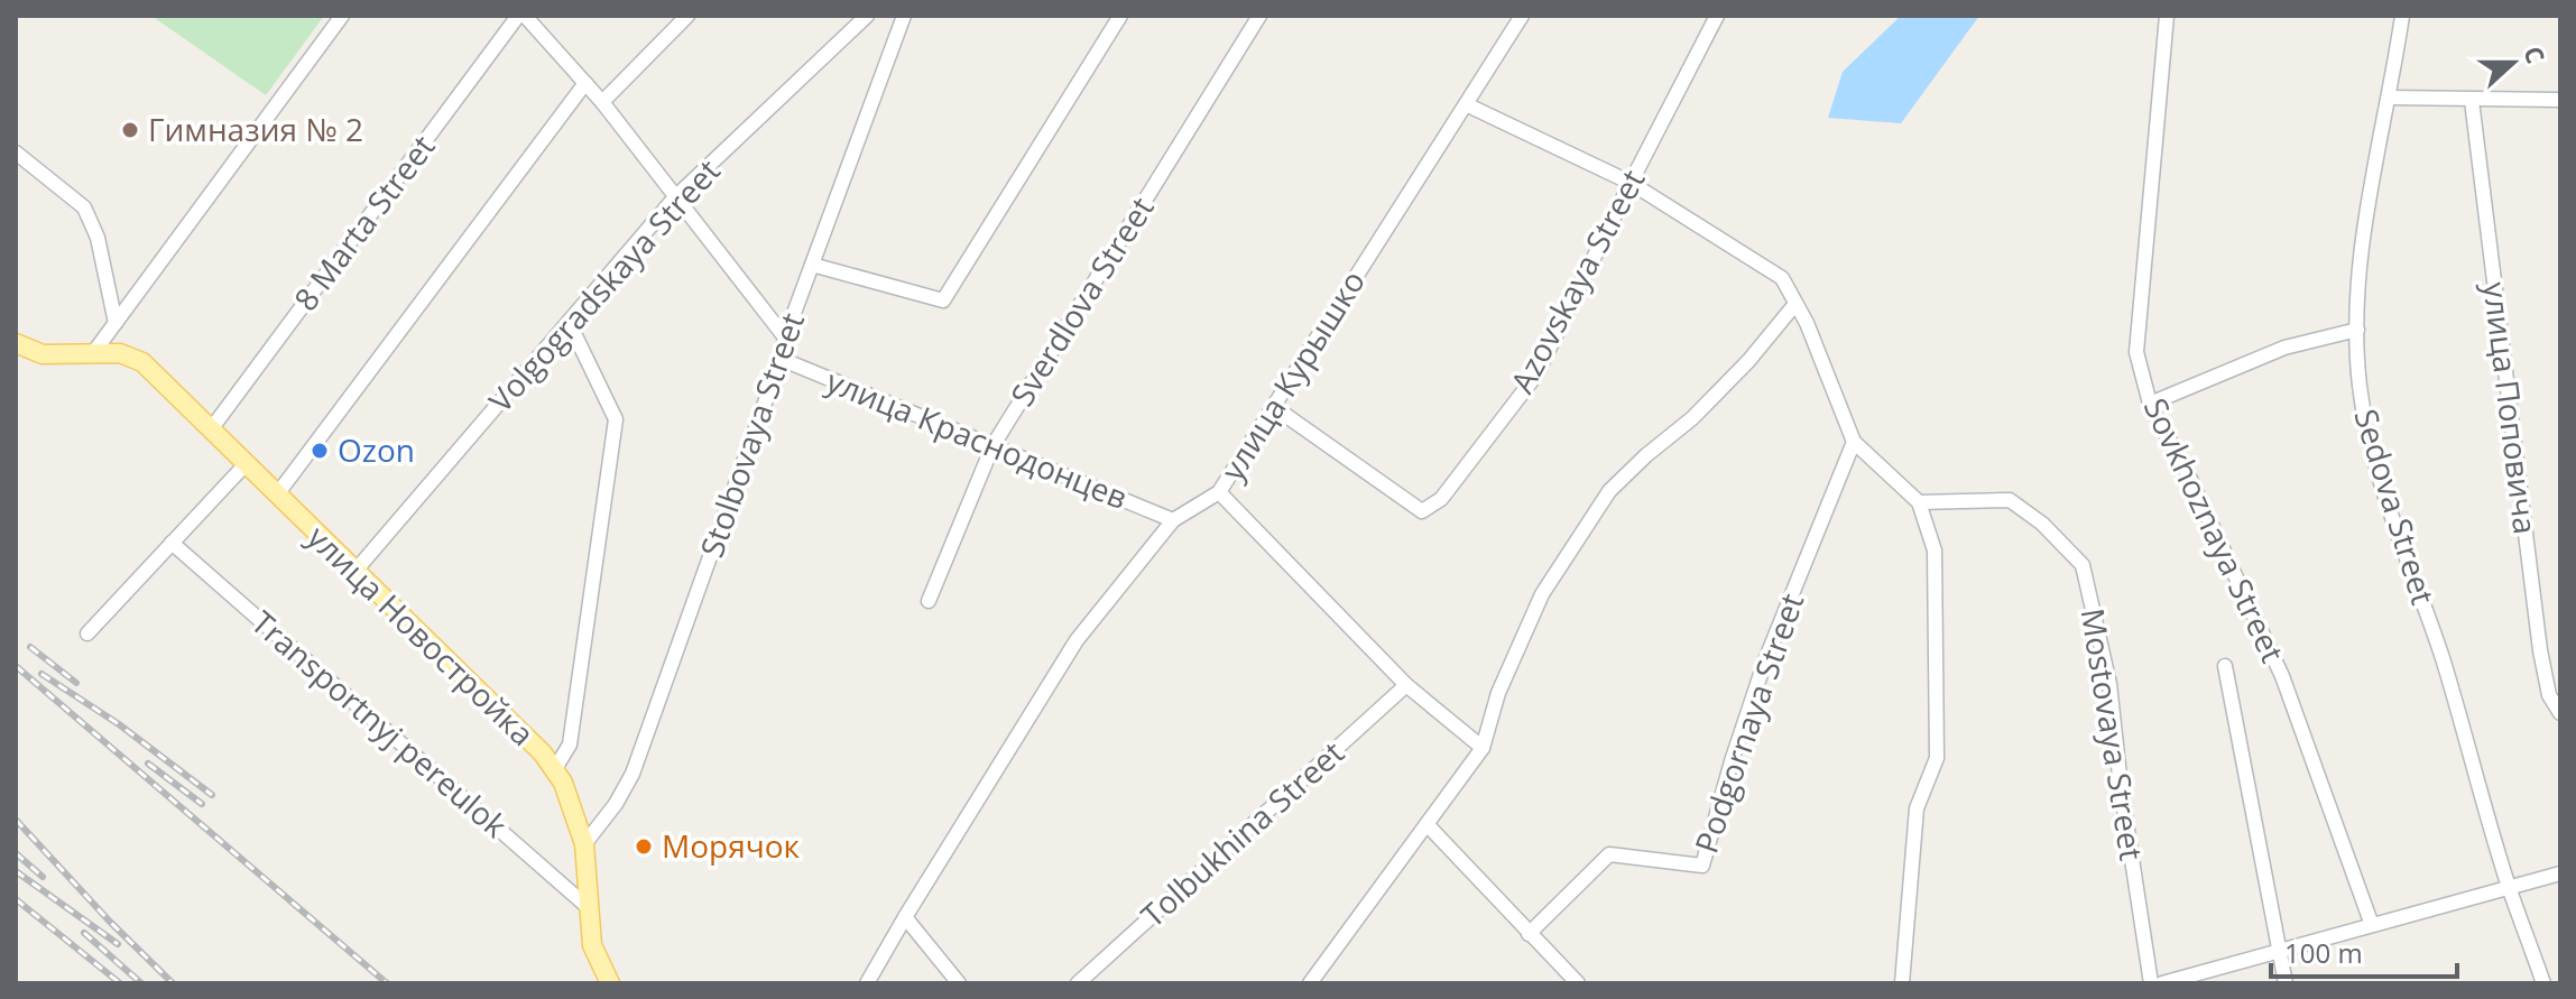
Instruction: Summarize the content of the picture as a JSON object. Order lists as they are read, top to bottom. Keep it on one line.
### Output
{"streets":{"main road":["улица Новостройка"],"street":["8 Marta Street","Azovskaya Street","Volgogradskaya Street","Sverdlova Street","улица Курышко","улица Поповича","Stolbovaya Street","улица Краснодонцев","Sedova Street","Sovkhoznaya Street","Podgornaya Street","Transportnyj pereulok","Mostovaya Street","Tolbukhina Street"]},"crossings":[["8 Marta Street","улица Новостройка"],["Azovskaya Street","улица Курышко"],["Volgogradskaya Street","улица Новостройка"],["Sverdlova Street","улица Краснодонцев"],["улица Курышко","улица Краснодонцев"],["Stolbovaya Street","улица Краснодонцев"],["Stolbovaya Street","улица Новостройка"],["улица Новостройка","Transportnyj pereulok"]],"places":["Гимназия № 2","Ozon","Морячок"],"scale_bar":"100 m","north":"right"}
